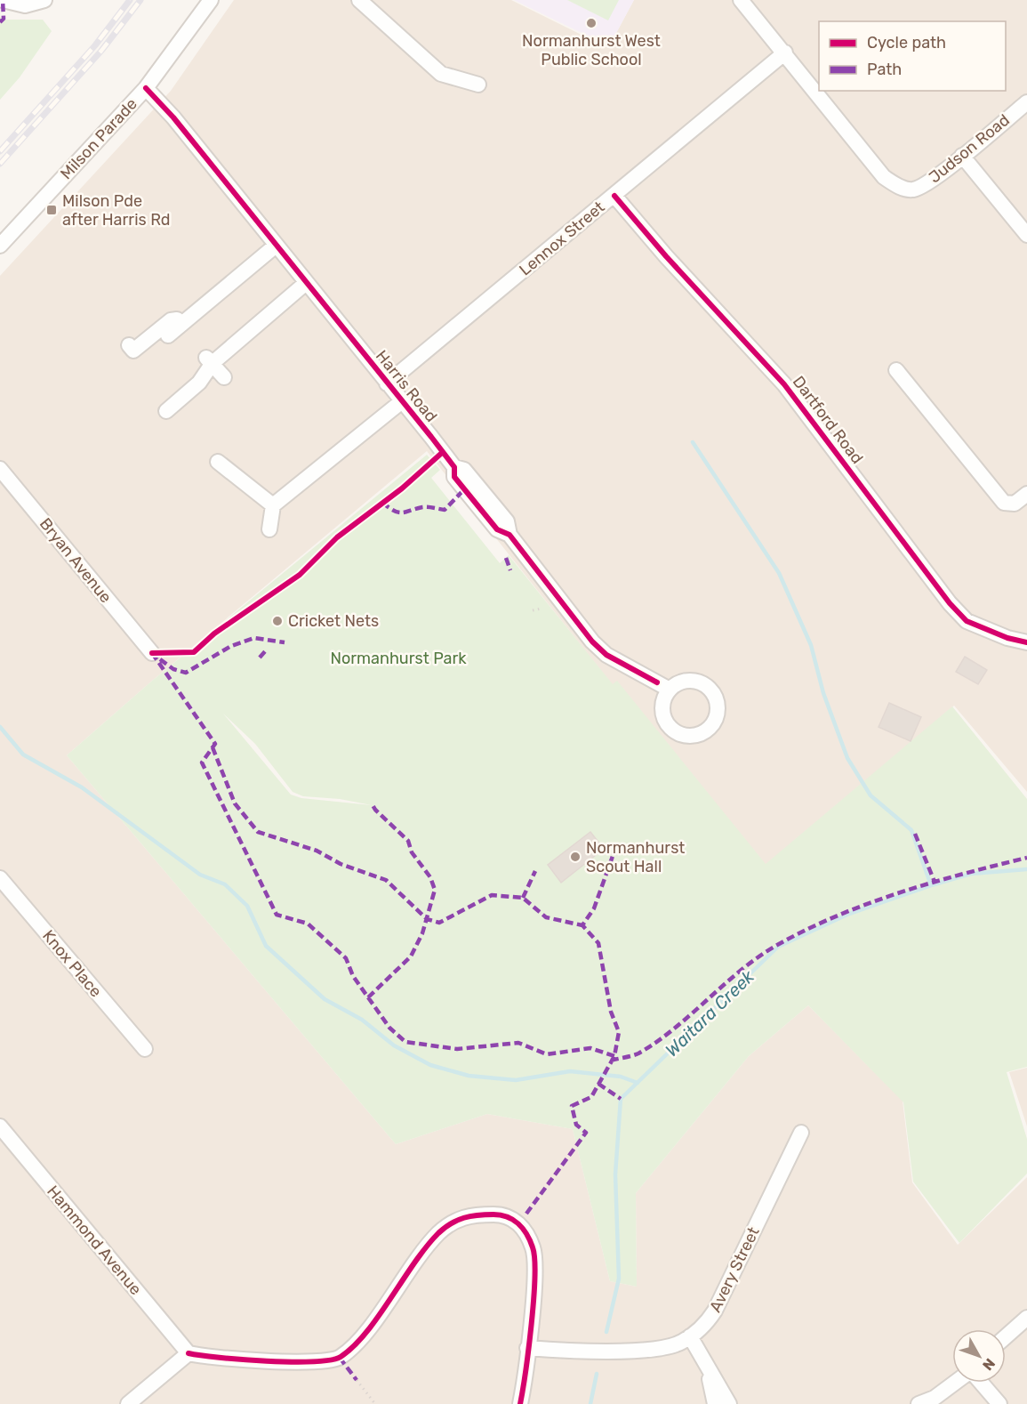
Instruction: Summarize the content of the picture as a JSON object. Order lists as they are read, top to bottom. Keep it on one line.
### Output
{"streets":{"street":["Milson Parade","Judson Road","Lennox Street","Harris Road","Dartford Road","Bryan Avenue","Knox Place","Hammond Avenue","Avery Street"]},"crossings":[["Milson Parade","Harris Road"],["Judson Road","Lennox Street"],["Lennox Street","Harris Road"],["Lennox Street","Dartford Road"]],"water":["Waitara Creek"],"parks":["Normanhurst Park"],"places":{"other":["Normanhurst West Public School","Cricket Nets","Normanhurst Scout Hall"],"transit":["Milson Pde after Harris Rd"]},"legend":["Cycle path","Path"],"north":"bottom right"}
